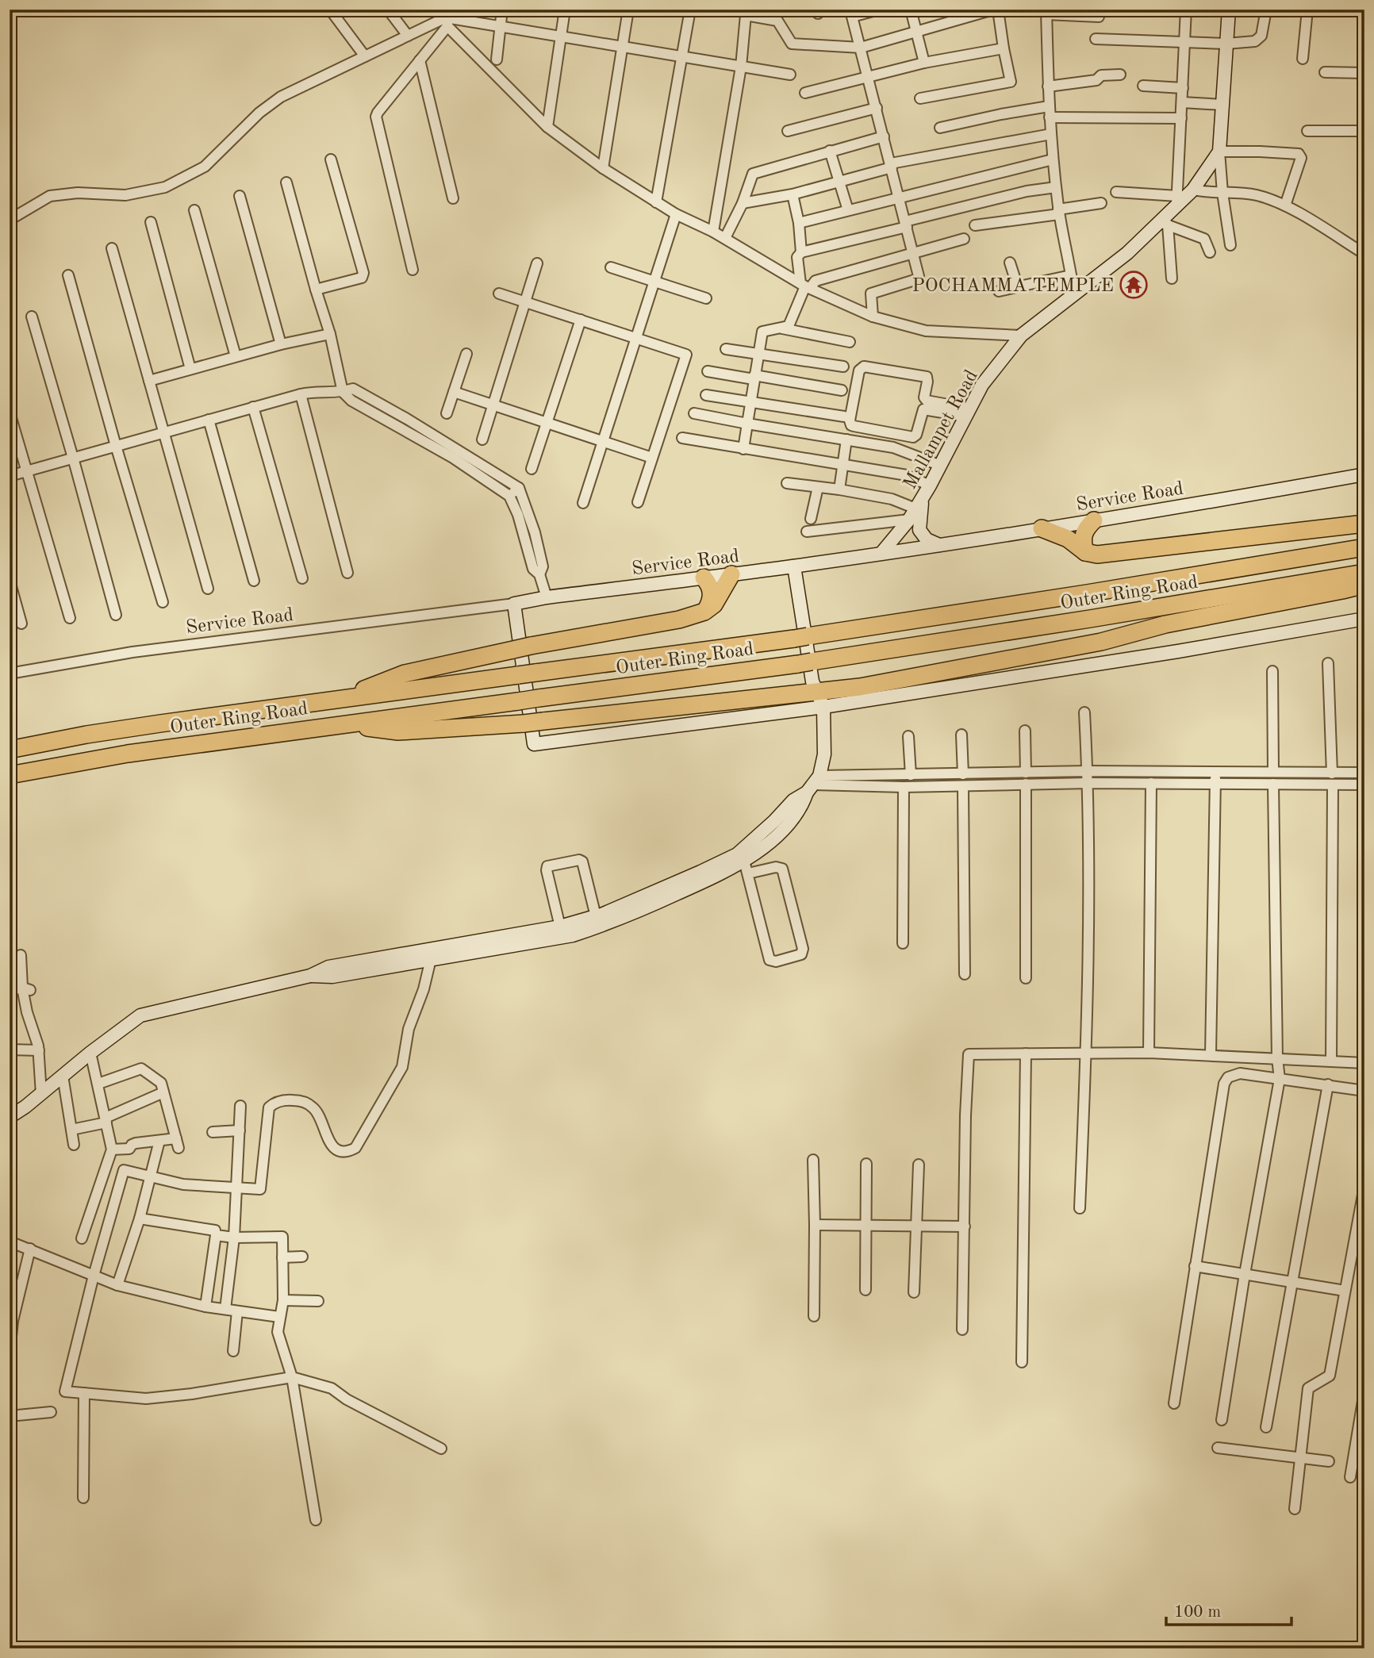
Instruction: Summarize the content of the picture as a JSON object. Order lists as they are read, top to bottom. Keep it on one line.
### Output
{"streets":{"highway":["Outer Ring Road"],"main road":["Mallampet Road","Service Road"]},"crossings":[["Mallampet Road","Service Road"]],"places":{"temple":["POCHAMMA TEMPLE"]},"scale_bar":"100 m"}
